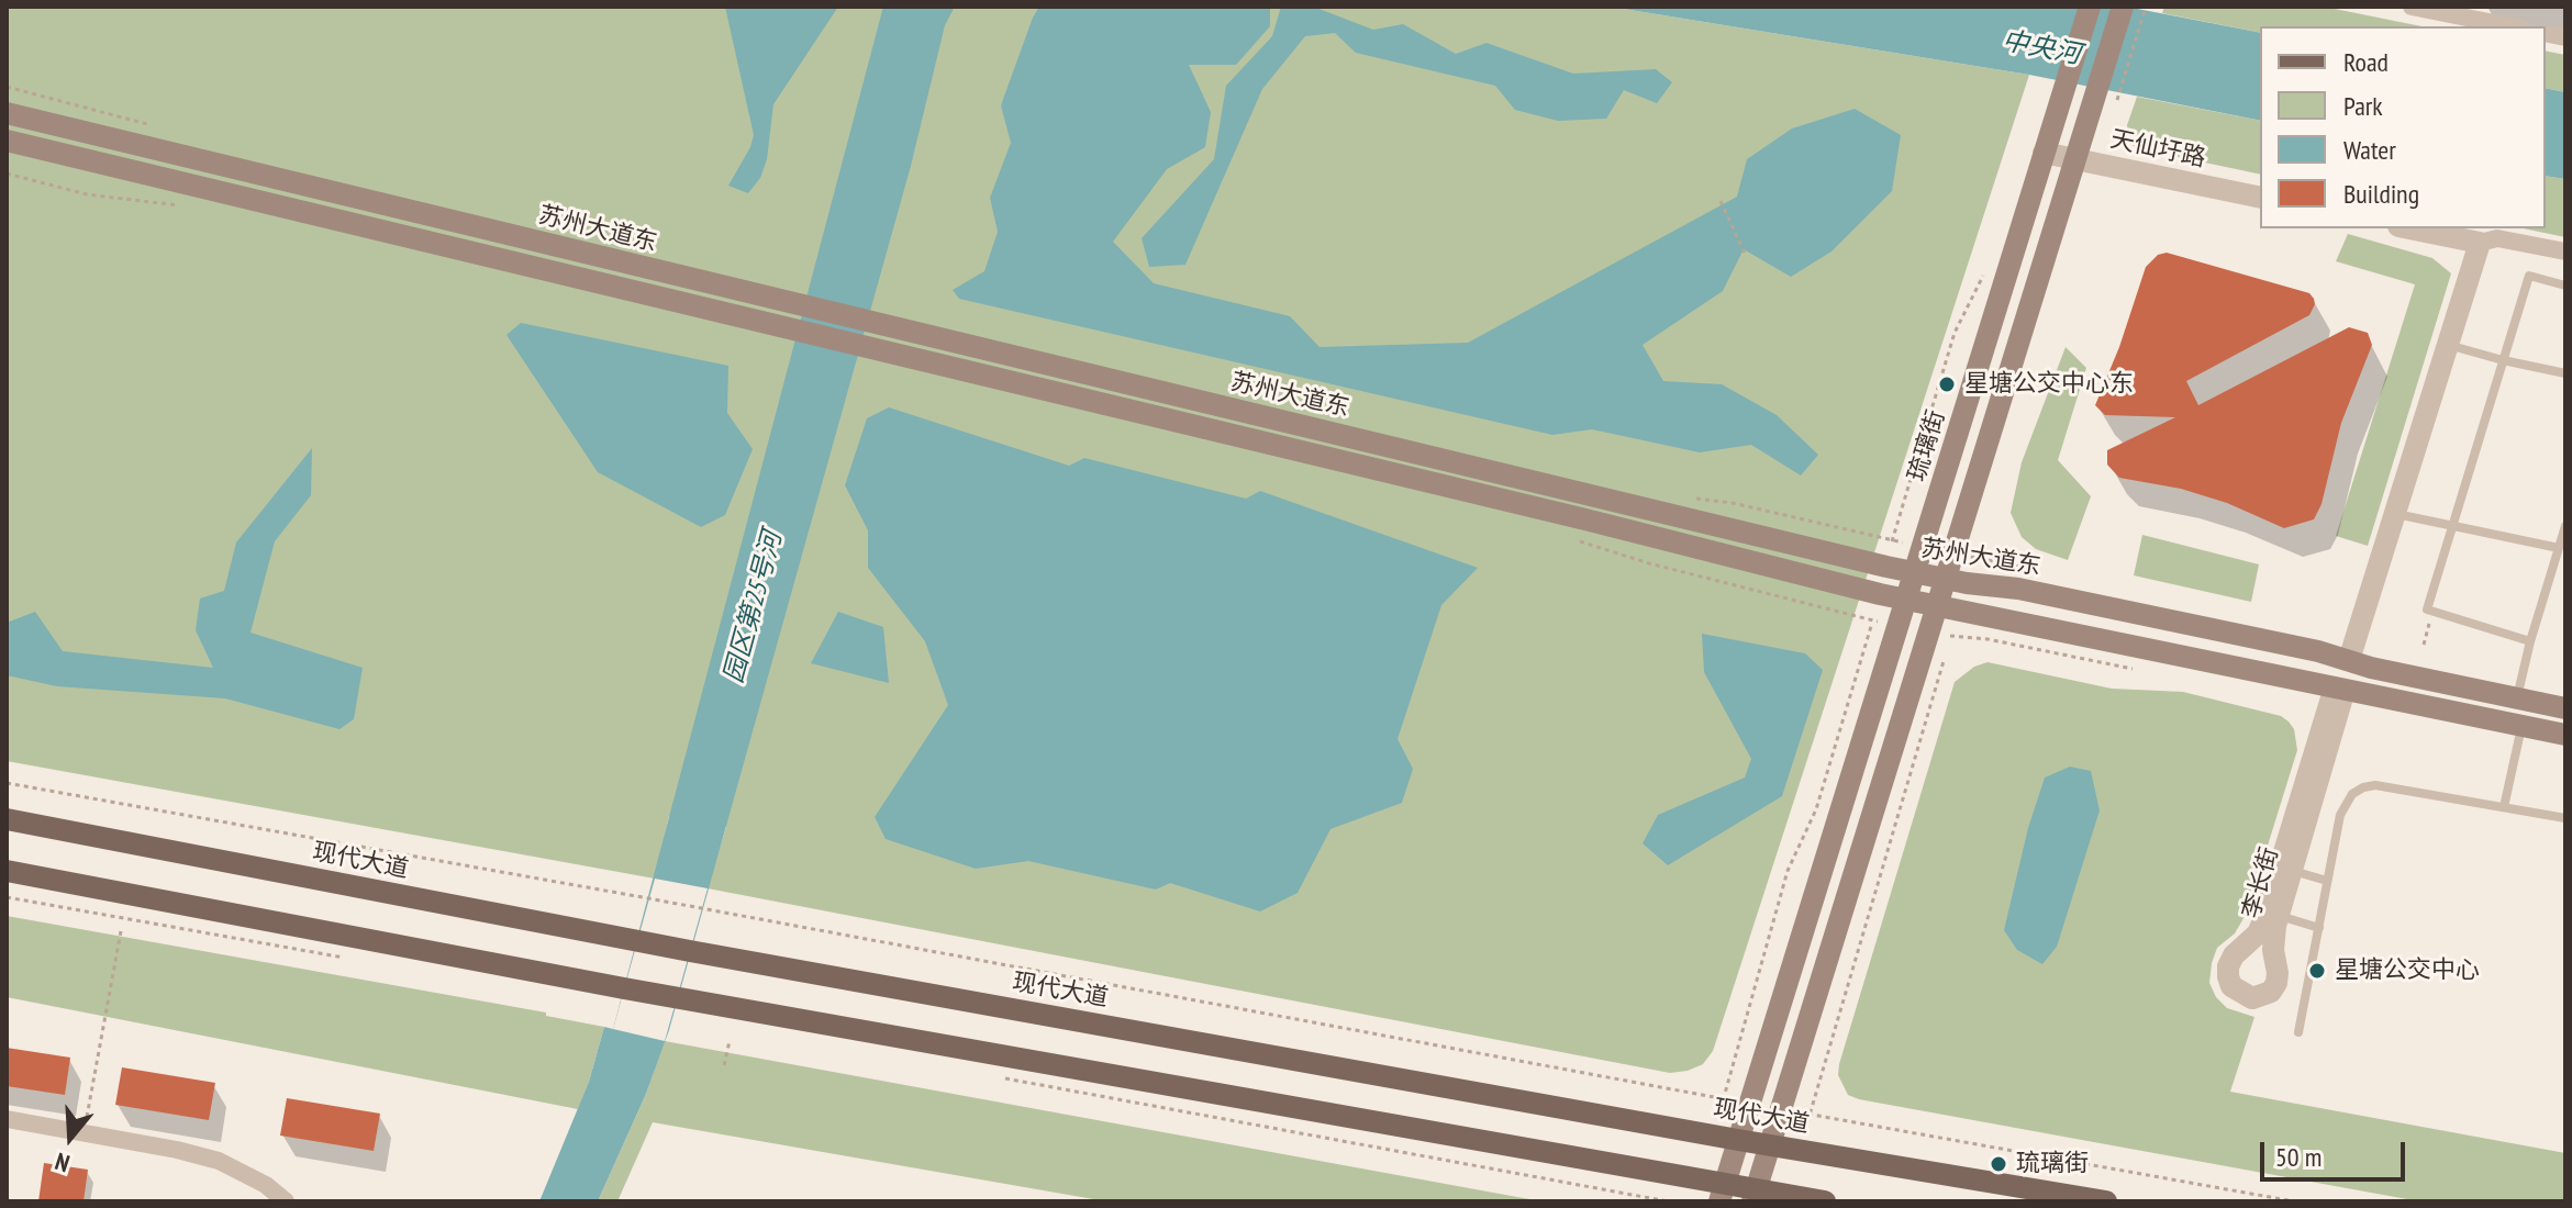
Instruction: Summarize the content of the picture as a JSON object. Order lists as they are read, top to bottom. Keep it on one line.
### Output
{"streets":{"main road":["苏州大道东","琉璃街","现代大道"],"street":["天仙圩路","李长街"]},"crossings":[["天仙圩路","琉璃街"],["苏州大道东","琉璃街"],["琉璃街","现代大道"]],"water":["中央河","园区第25号河"],"places":["星塘公交中心东","星塘公交中心","琉璃街"],"legend":["Road","Park","Water","Building"],"scale_bar":"50 m","north":"bottom"}
